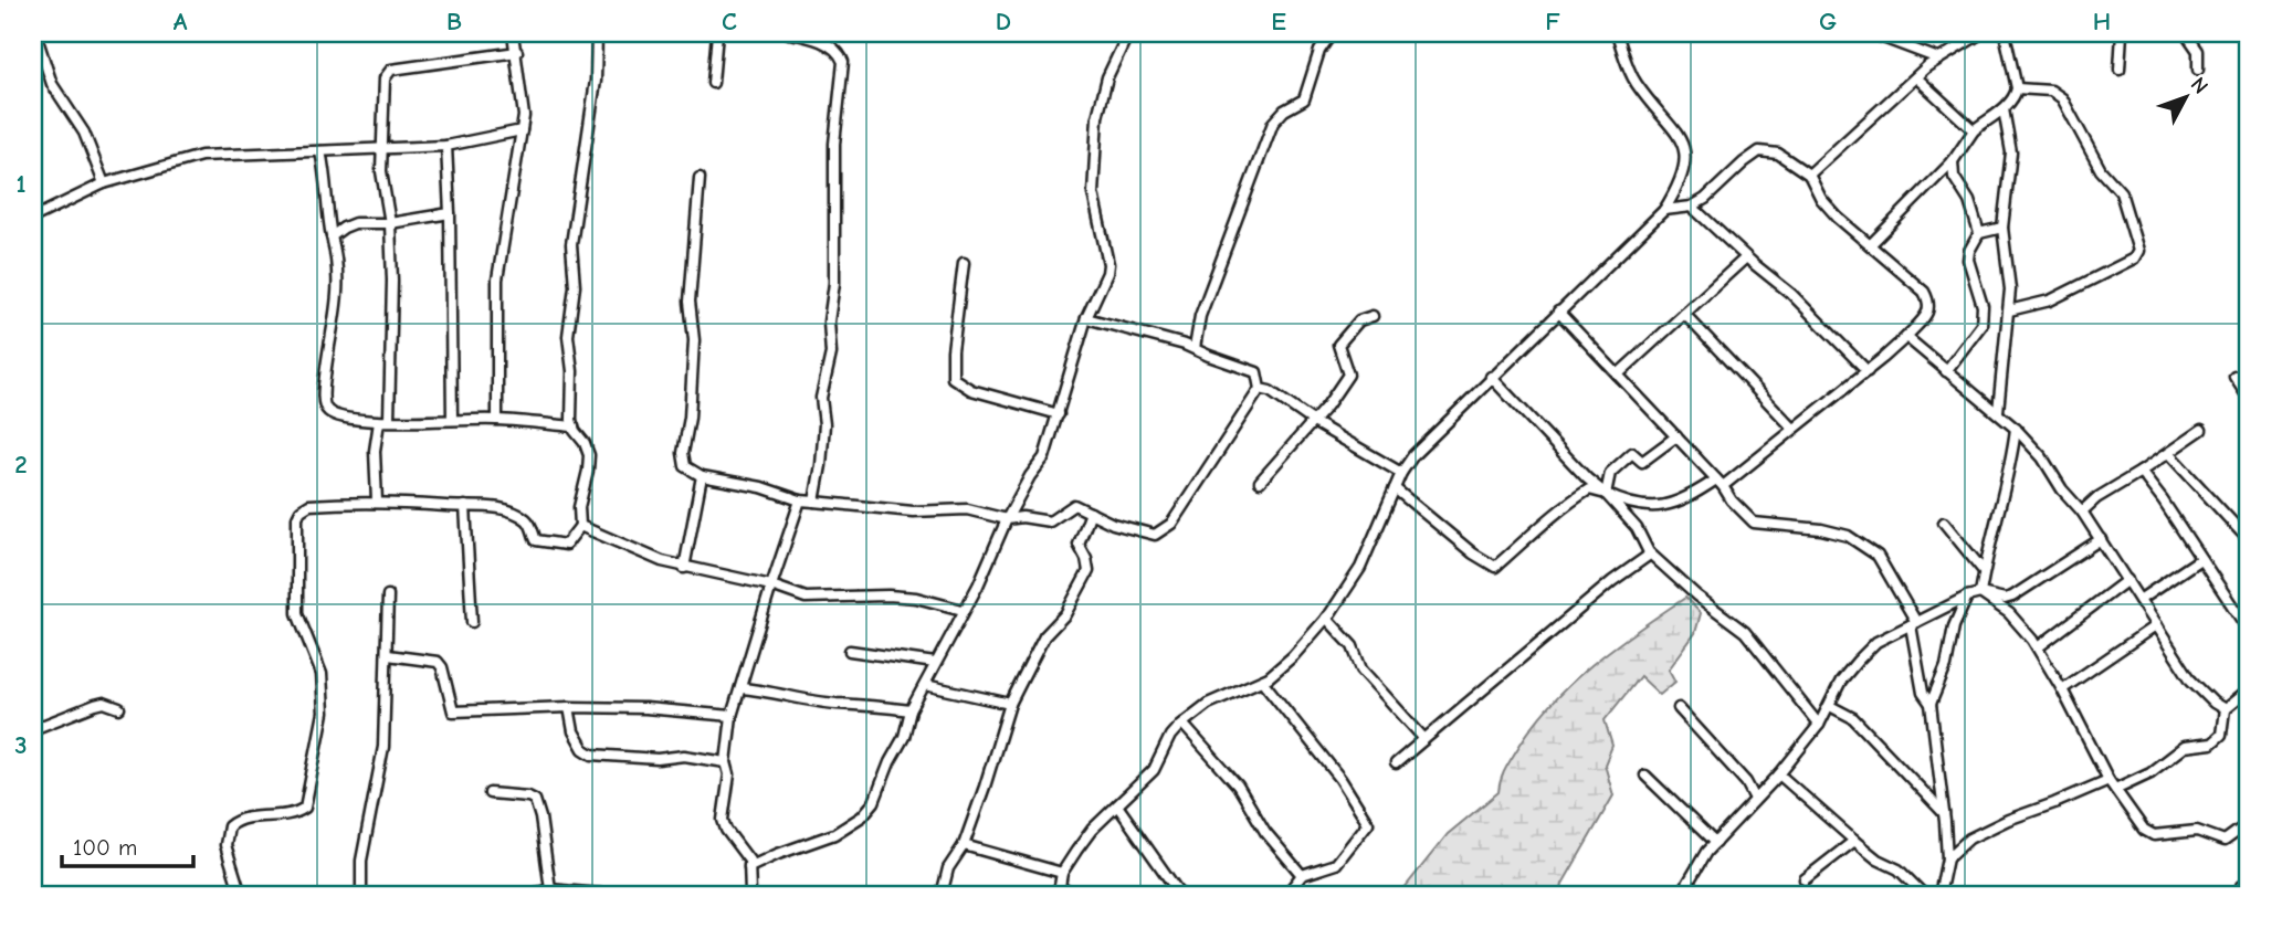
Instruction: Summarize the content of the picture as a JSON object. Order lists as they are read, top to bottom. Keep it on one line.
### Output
{"scale_bar":"100 m","north":"top right","grid":{"columns":["A","B","C","D","E","F","G","H"],"rows":["1","2","3"]}}
